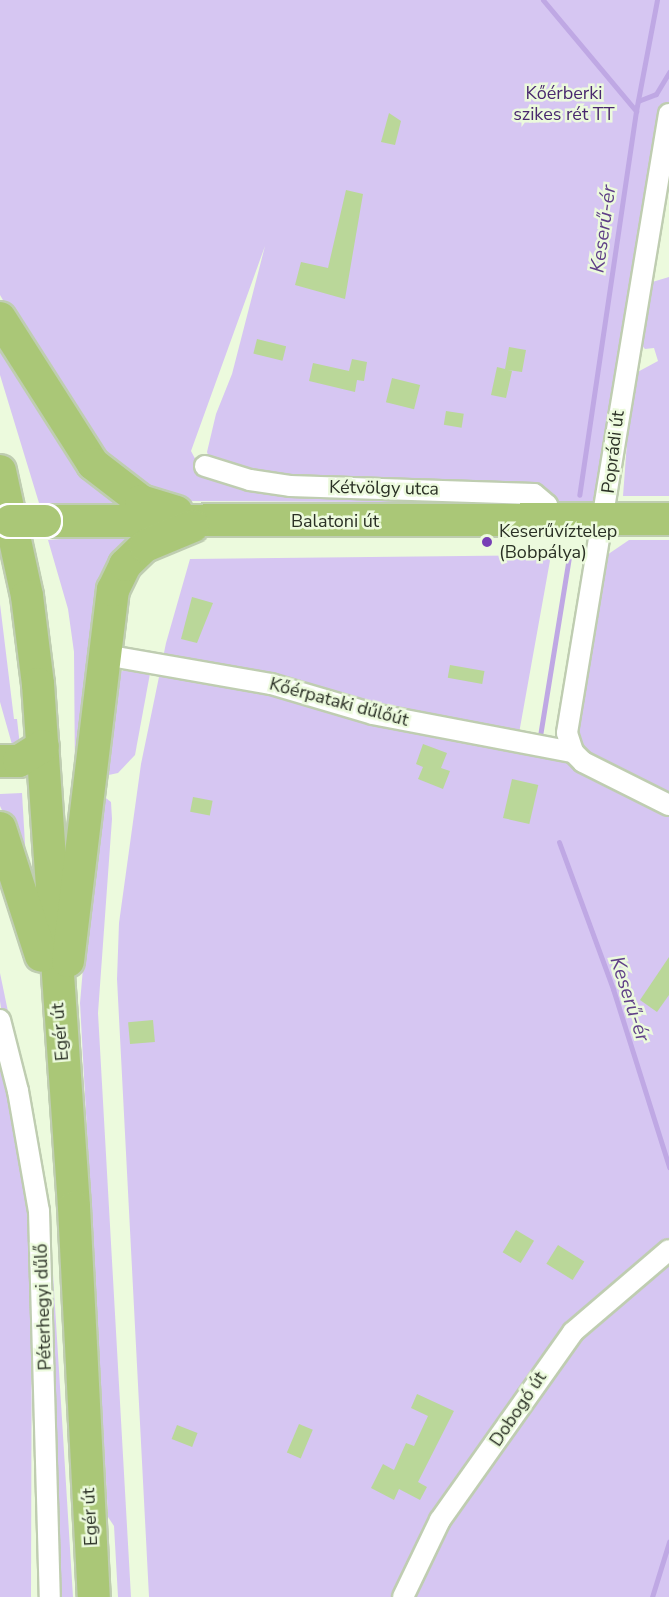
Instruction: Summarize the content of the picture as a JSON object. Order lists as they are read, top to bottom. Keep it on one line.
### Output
{"streets":{"main road":["Balatoni út","Egér út"],"street":["Poprádi út","Kétvölgy utca","Kőérpataki dűlőút","Péterhegyi dűlő","Dobogó út"]},"crossings":[["Poprádi út","Balatoni út"],["Poprádi út","Kőérpataki dűlőút"],["Kétvölgy utca","Balatoni út"]],"water":["Keserű-ér"],"parks":["Kőérberki szikes rét TT"],"places":["Keserűvíztelep (Bobpálya)"]}
